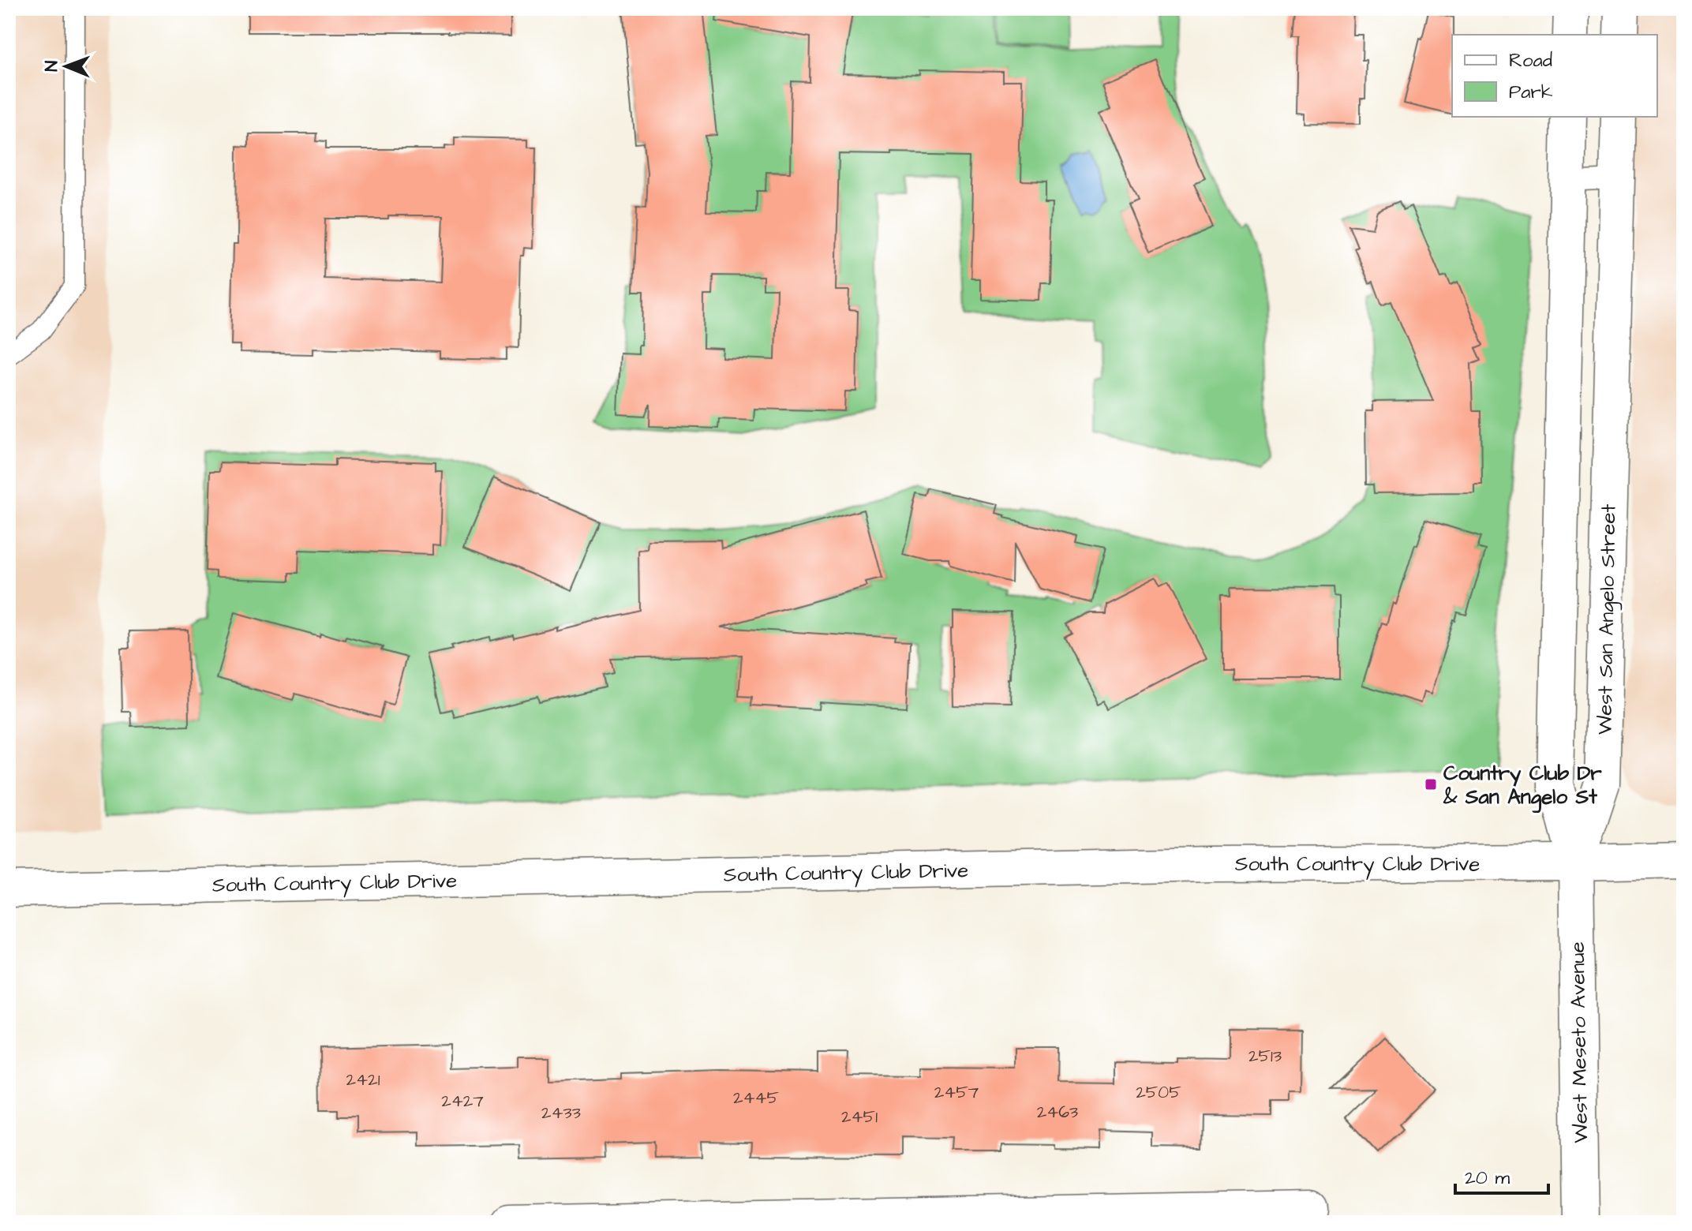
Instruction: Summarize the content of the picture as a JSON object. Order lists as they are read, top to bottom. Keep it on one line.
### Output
{"streets":{"street":["West San Angelo Street","South Country Club Drive","West Meseto Avenue"]},"crossings":[["West San Angelo Street","South Country Club Drive"],["West San Angelo Street","West Meseto Avenue"],["South Country Club Drive","West Meseto Avenue"]],"places":{"transit":["Country Club Dr & San Angelo St"]},"house_numbers":["2513","2421","2457","2505","2445","2427","2463","2433","2451"],"legend":["Road","Park"],"scale_bar":"20 m","north":"left"}
